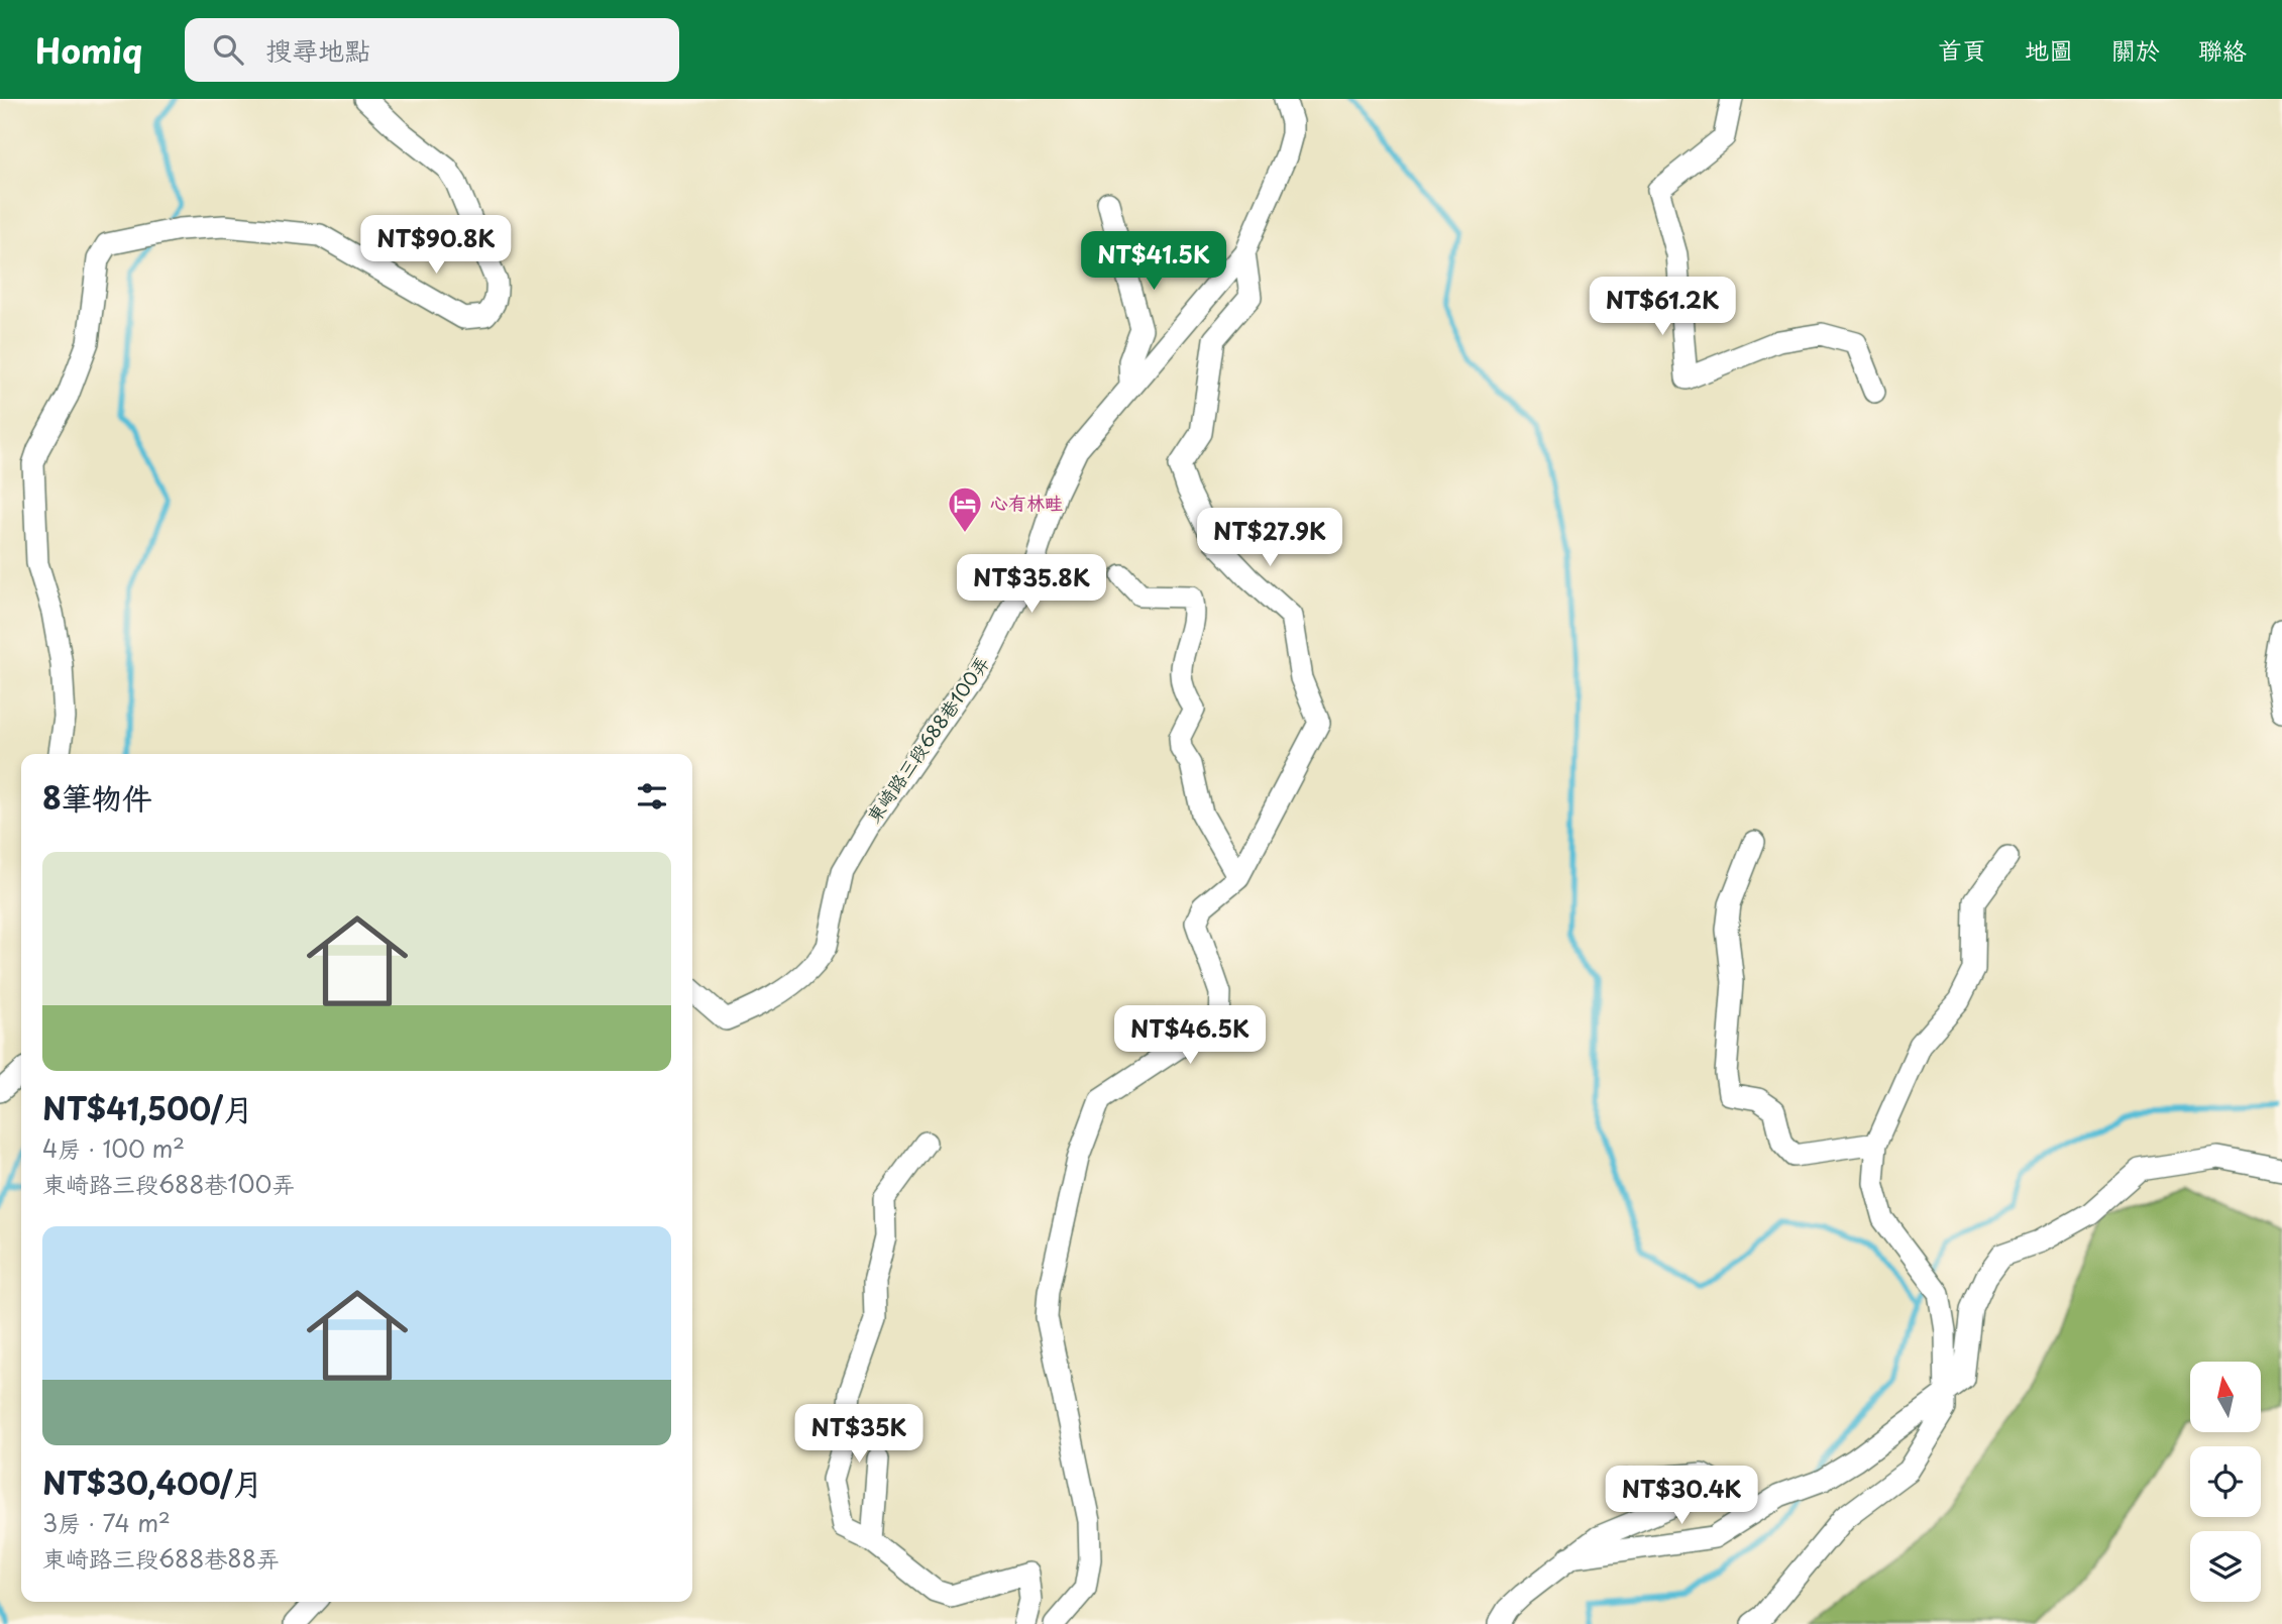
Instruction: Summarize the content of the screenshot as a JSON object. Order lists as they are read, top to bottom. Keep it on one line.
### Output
{"streets":{"street":["東崎路三段688巷100弄"]},"places":{"hotel":["心有林畦"]},"north":"top","page":{"header":"Homiq","search":"搜尋地點","nav":["首頁","地圖","關於","聯絡"],"price":["NT$90.8K","NT$41.5K","NT$61.2K","NT$27.9K","NT$35.8K","NT$46.5K","NT$35K","NT$30.4K"],"heading":"8筆物件","list":[{"name":"NT$41,500/月","note":"4房 · 100 m² · 東崎路三段688巷100弄"},{"name":"NT$30,400/月","note":"3房 · 74 m² · 東崎路三段688巷88弄"}]}}
